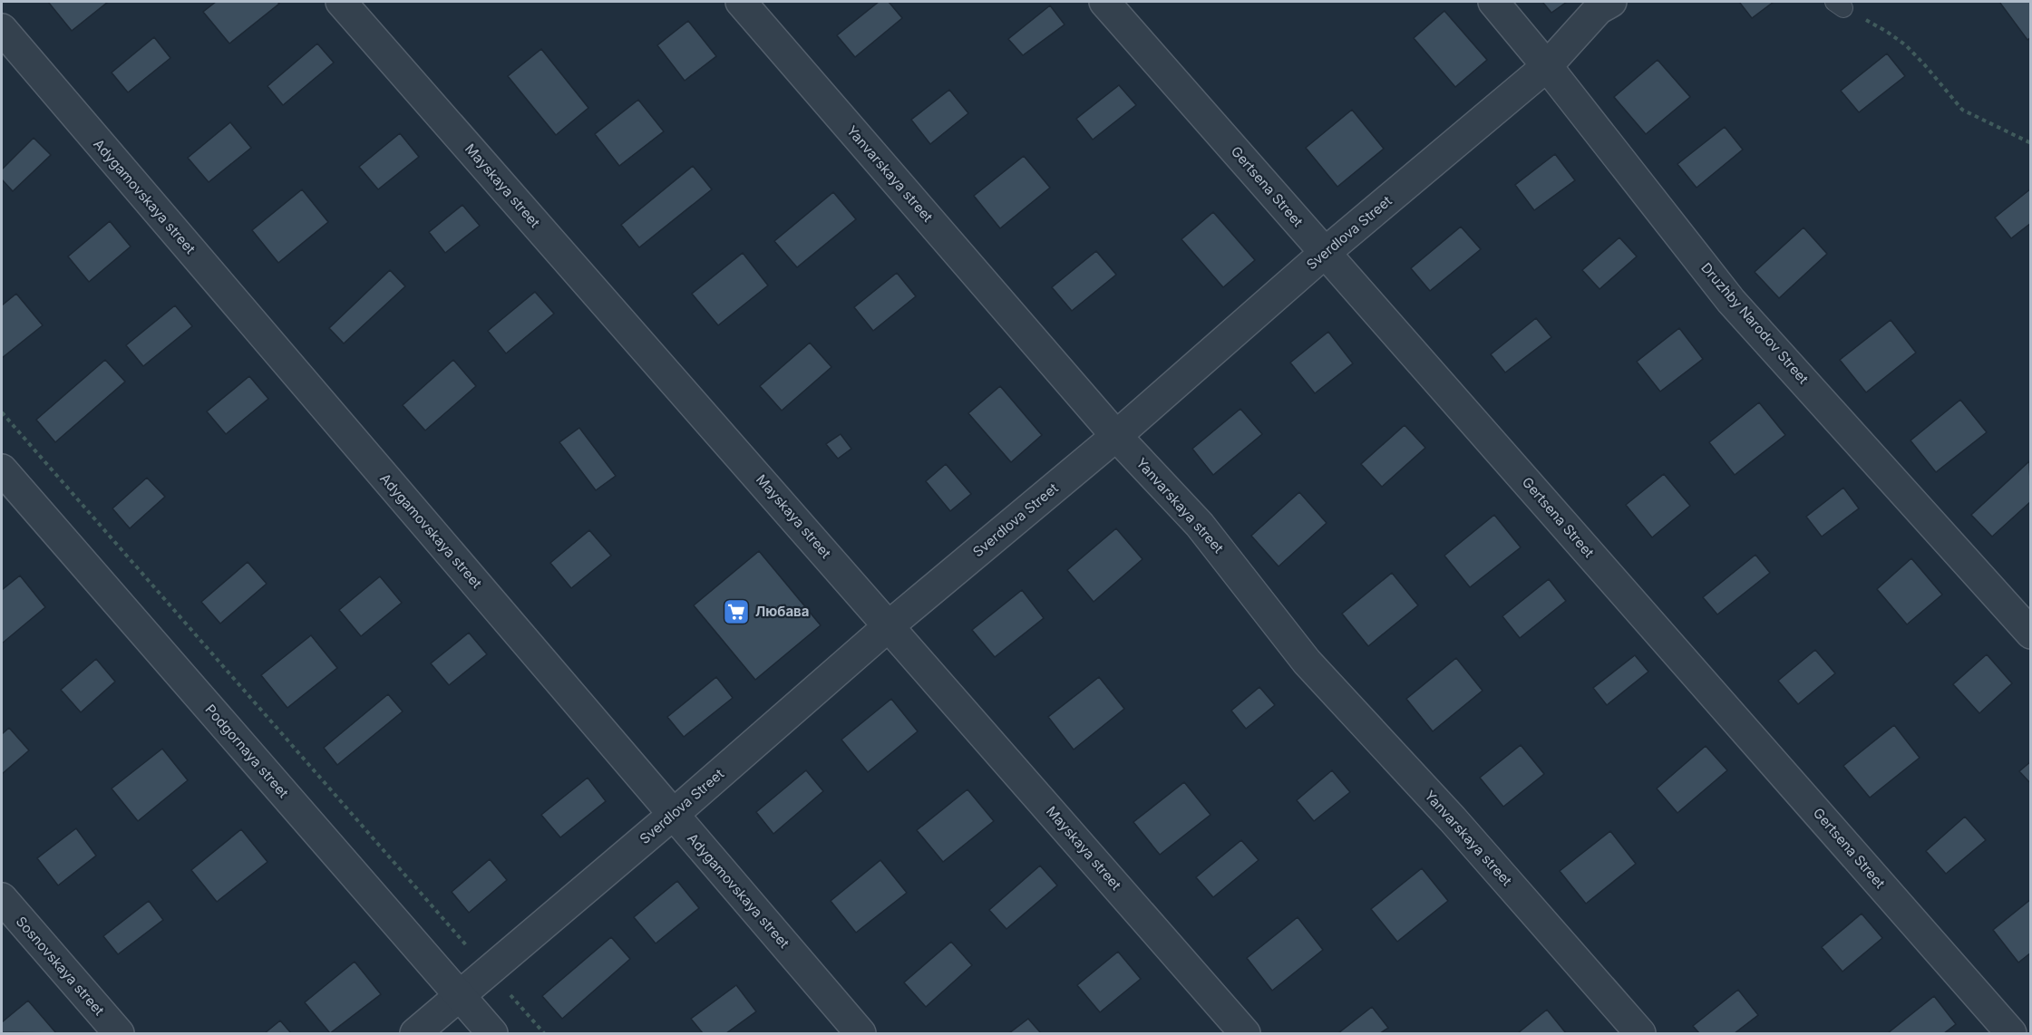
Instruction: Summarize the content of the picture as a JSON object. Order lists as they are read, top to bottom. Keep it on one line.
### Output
{"streets":{"street":["Yanvarskaya street","Mayskaya street","Gertsena Street","Adygamovskaya street","Sverdlova Street","Druzhby Narodov Street","Podgornaya street","Sosnovskaya street"]},"crossings":[["Yanvarskaya street","Sverdlova Street"],["Mayskaya street","Sverdlova Street"],["Gertsena Street","Sverdlova Street"],["Adygamovskaya street","Sverdlova Street"],["Sverdlova Street","Druzhby Narodov Street"],["Sverdlova Street","Podgornaya street"]],"places":{"supermarket":["Любава"]}}
